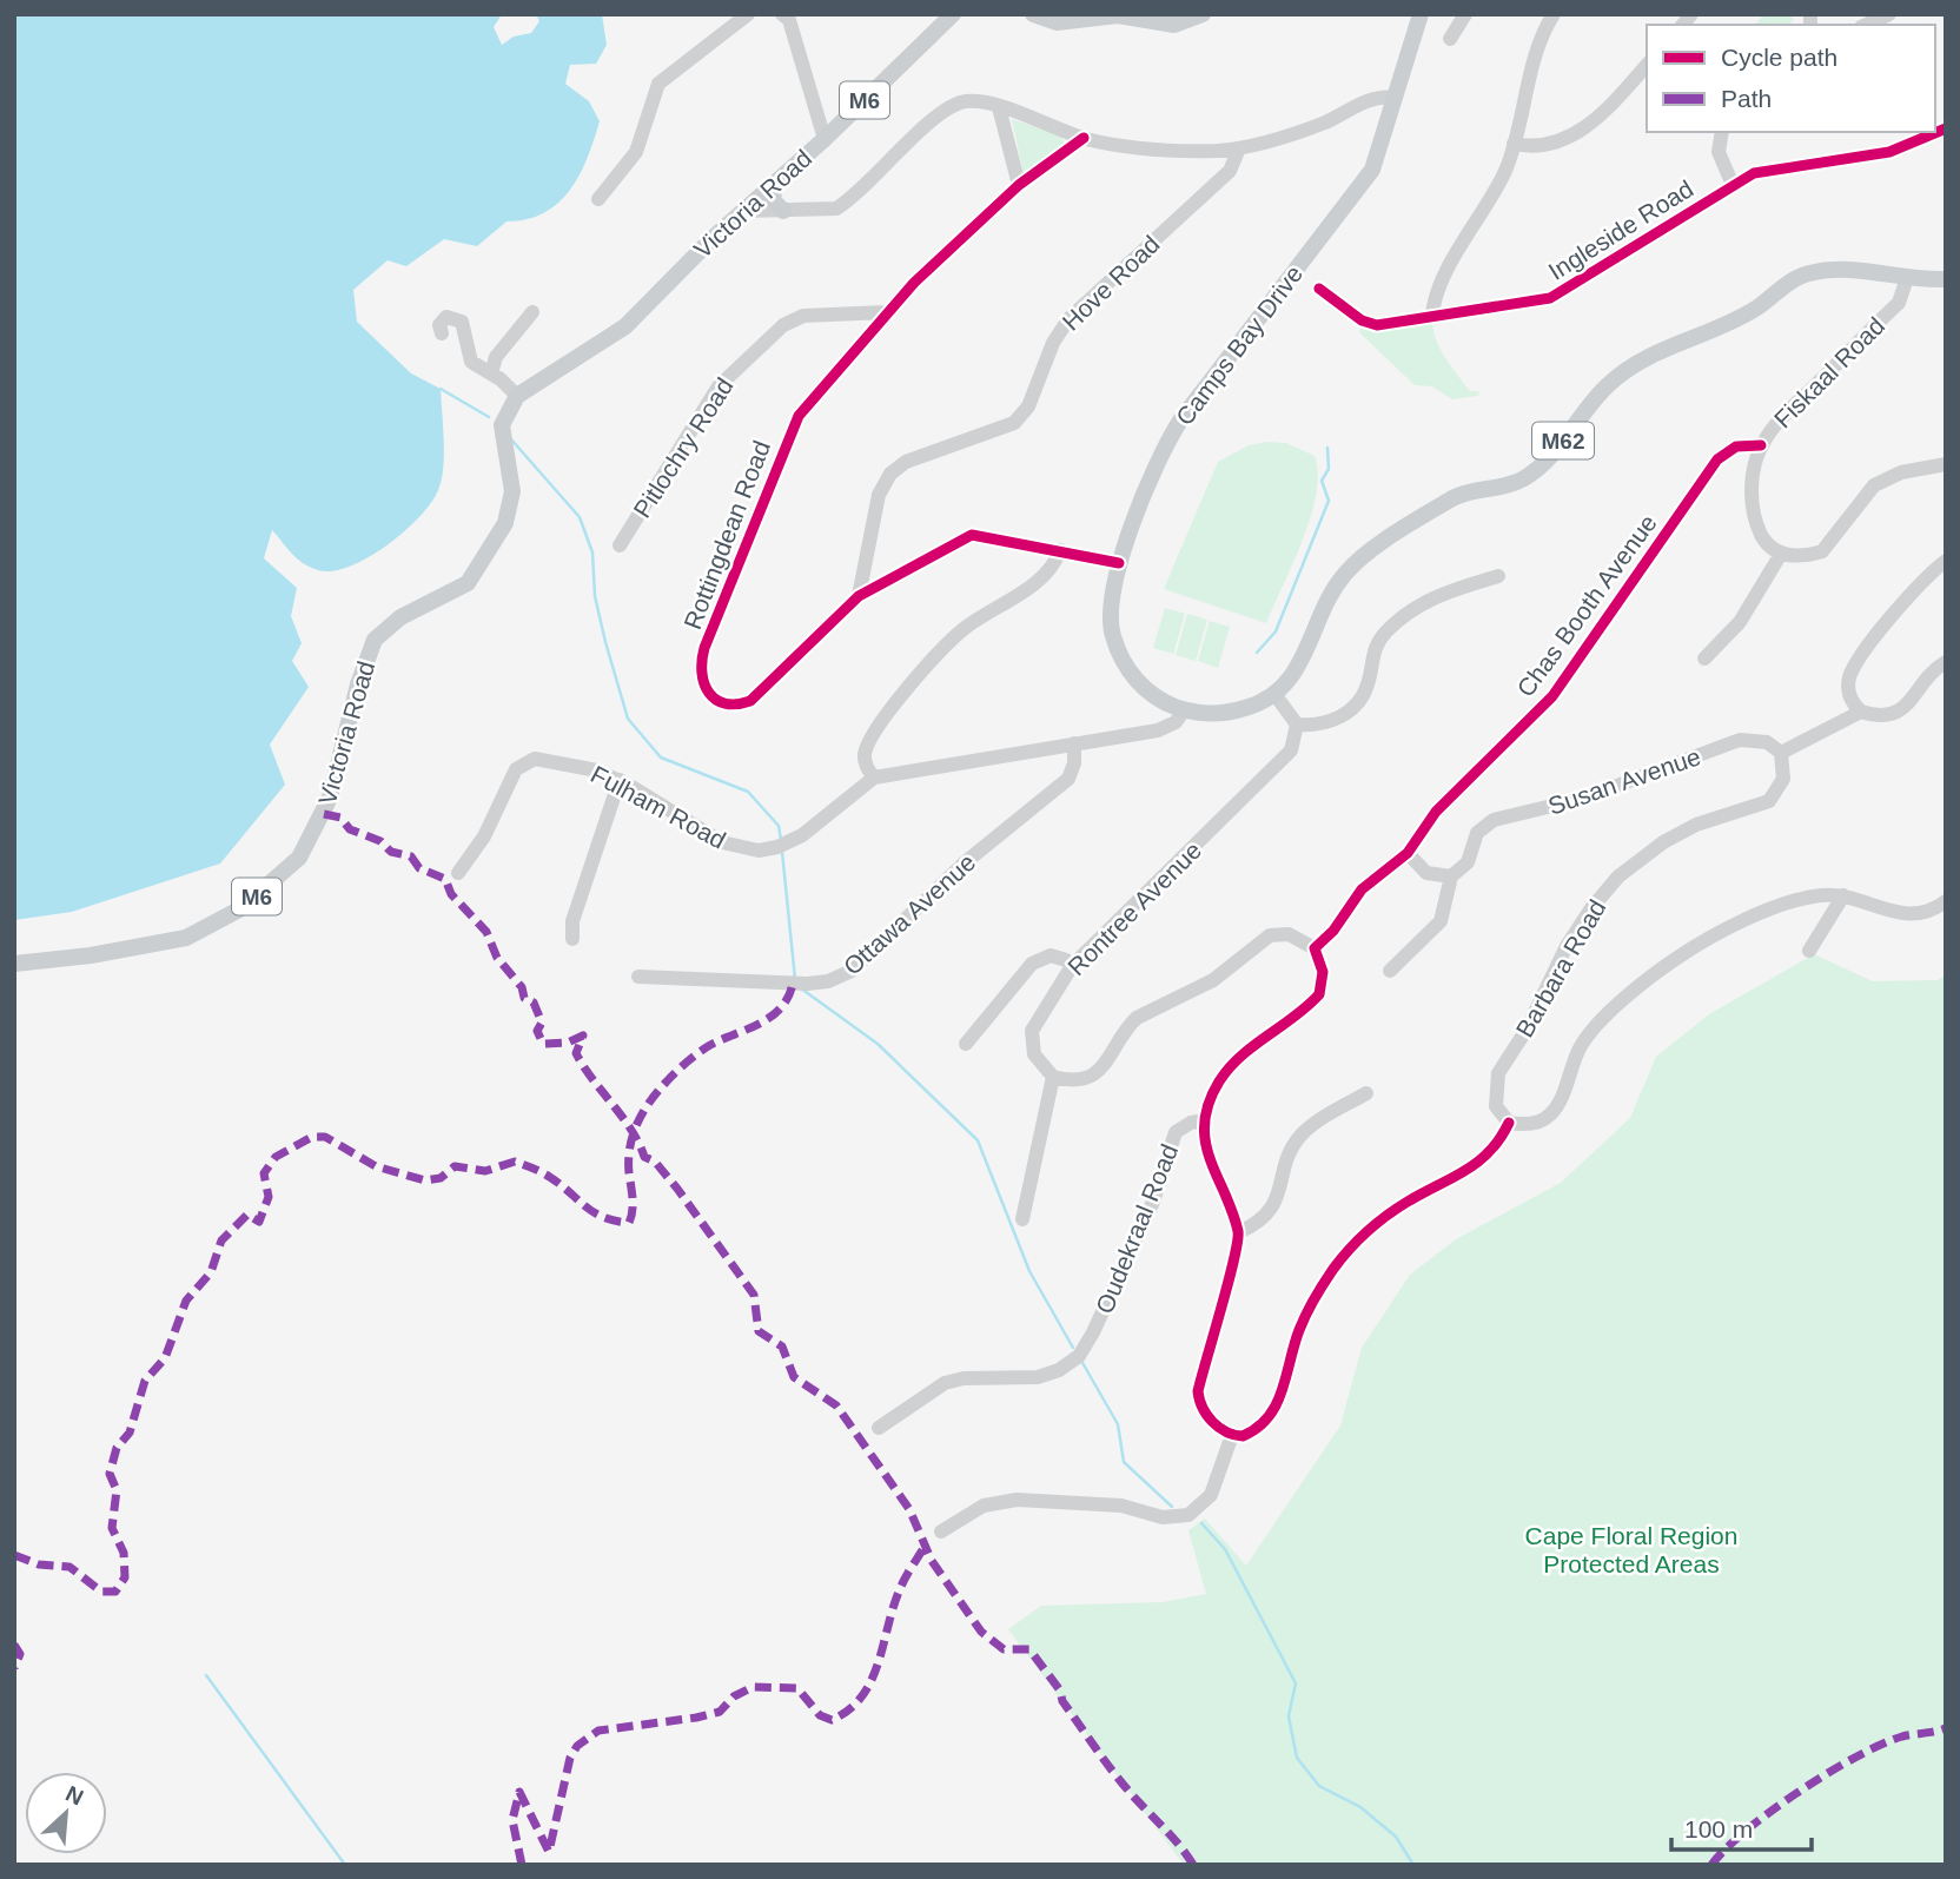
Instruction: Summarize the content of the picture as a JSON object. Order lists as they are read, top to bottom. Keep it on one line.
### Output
{"streets":{"main road":["M6","Victoria Road","Camps Bay Drive","M62"],"street":["Ingleside Road","Hove Road","Fiskaal Road","Pitlochry Road","Rottingdean Road","Chas Booth Avenue","Susan Avenue","Fulham Road","Rontree Avenue","Ottawa Avenue","Barbara Road","Oudekraal Road"]},"crossings":[["Hove Road","Rottingdean Road"],["Camps Bay Drive","Fiskaal Road"],["Camps Bay Drive","Rottingdean Road"],["Camps Bay Drive","Fulham Road"],["Fiskaal Road","Chas Booth Avenue"],["Pitlochry Road","Rottingdean Road"],["Chas Booth Avenue","Oudekraal Road"],["Susan Avenue","Barbara Road"],["Fulham Road","Ottawa Avenue"]],"parks":["Cape Floral Region Protected Areas"],"legend":["Cycle path","Path"],"scale_bar":"100 m","north":"top right"}
